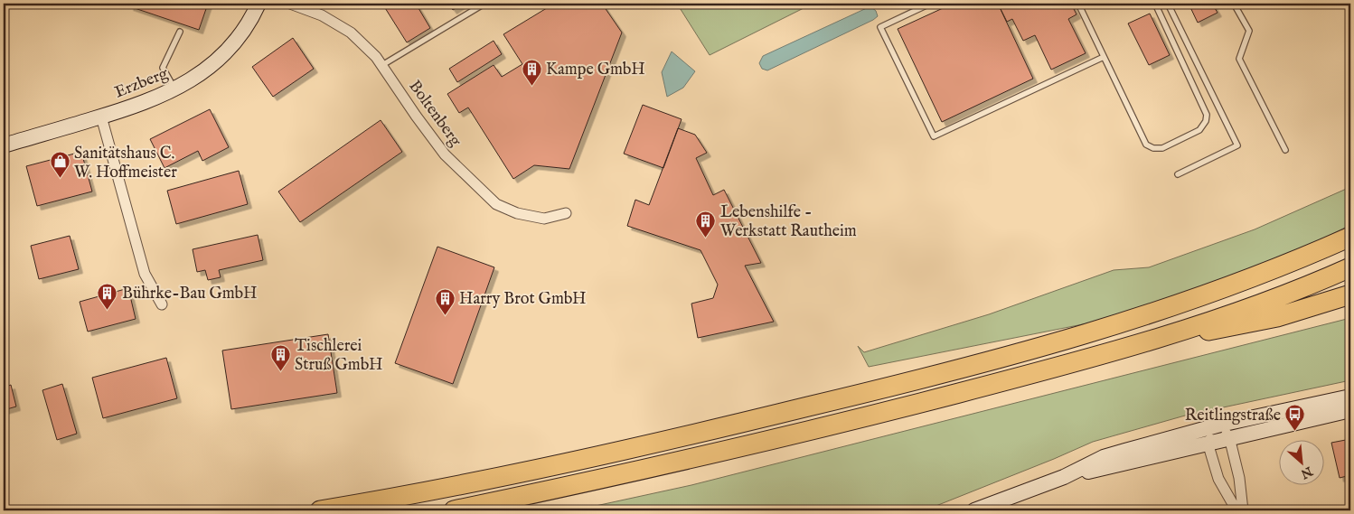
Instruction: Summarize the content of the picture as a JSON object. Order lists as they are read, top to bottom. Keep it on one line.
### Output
{"streets":{"street":["Erzberg","Boltenberg"]},"places":{"building":["Kampe GmbH","Lebenshilfe - Werkstatt Rautheim","Bührke-Bau GmbH","Harry Brot GmbH","Tischlerei Struß GmbH"],"shop":["Sanitätshaus C. W. Hoffmeister"],"bus stop":["Reitlingstraße"]},"north":"bottom right"}
